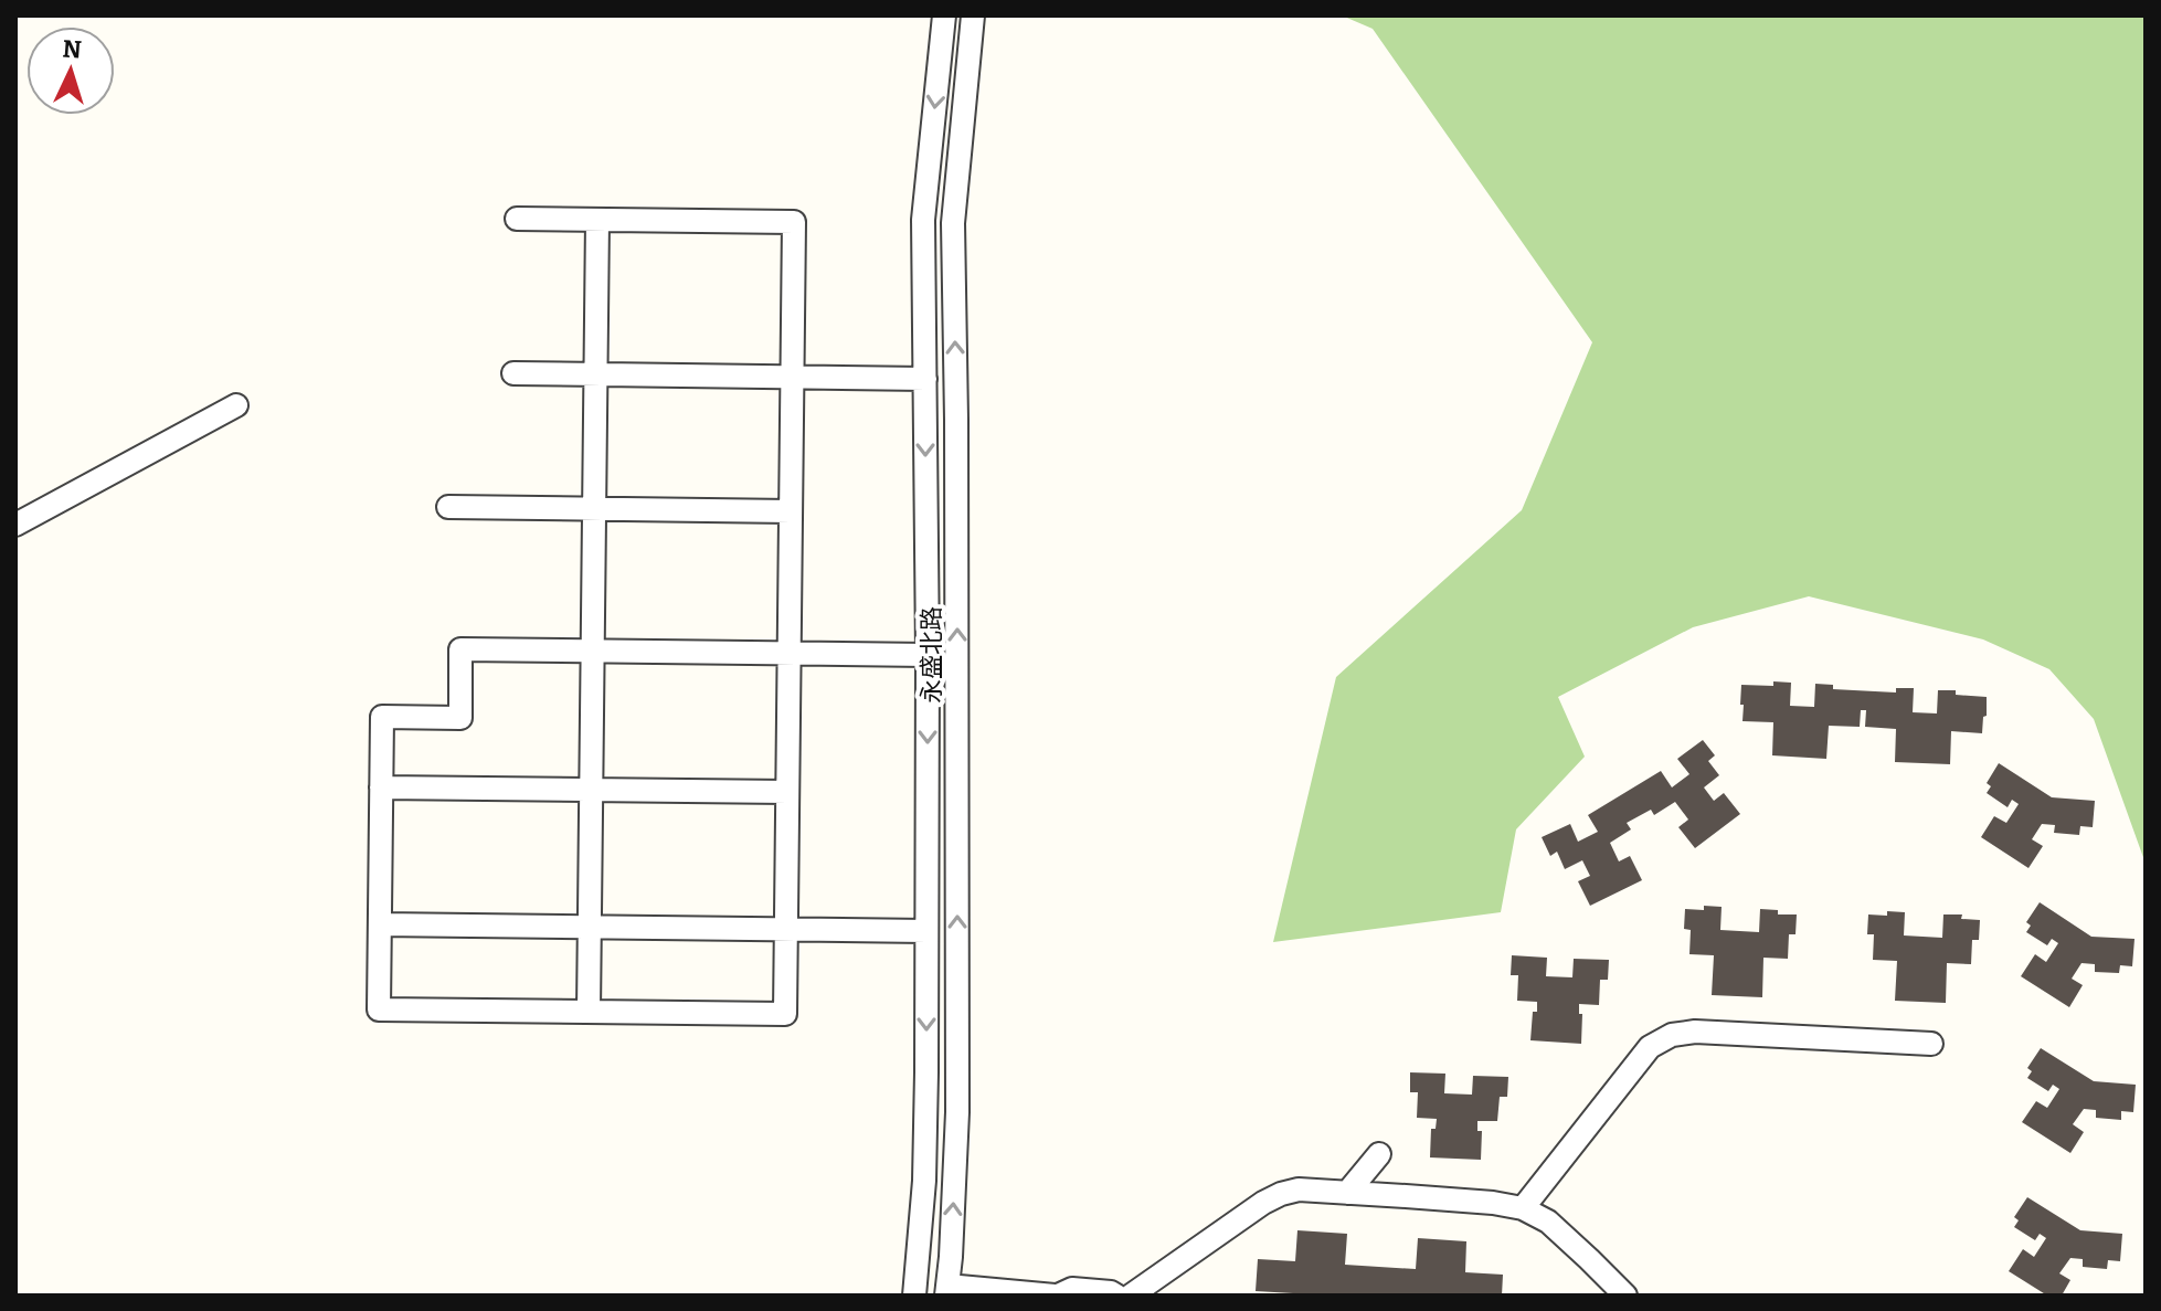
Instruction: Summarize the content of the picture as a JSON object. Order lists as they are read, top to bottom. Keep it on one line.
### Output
{"streets":{"street":["永盛北路"]},"north":"top"}
